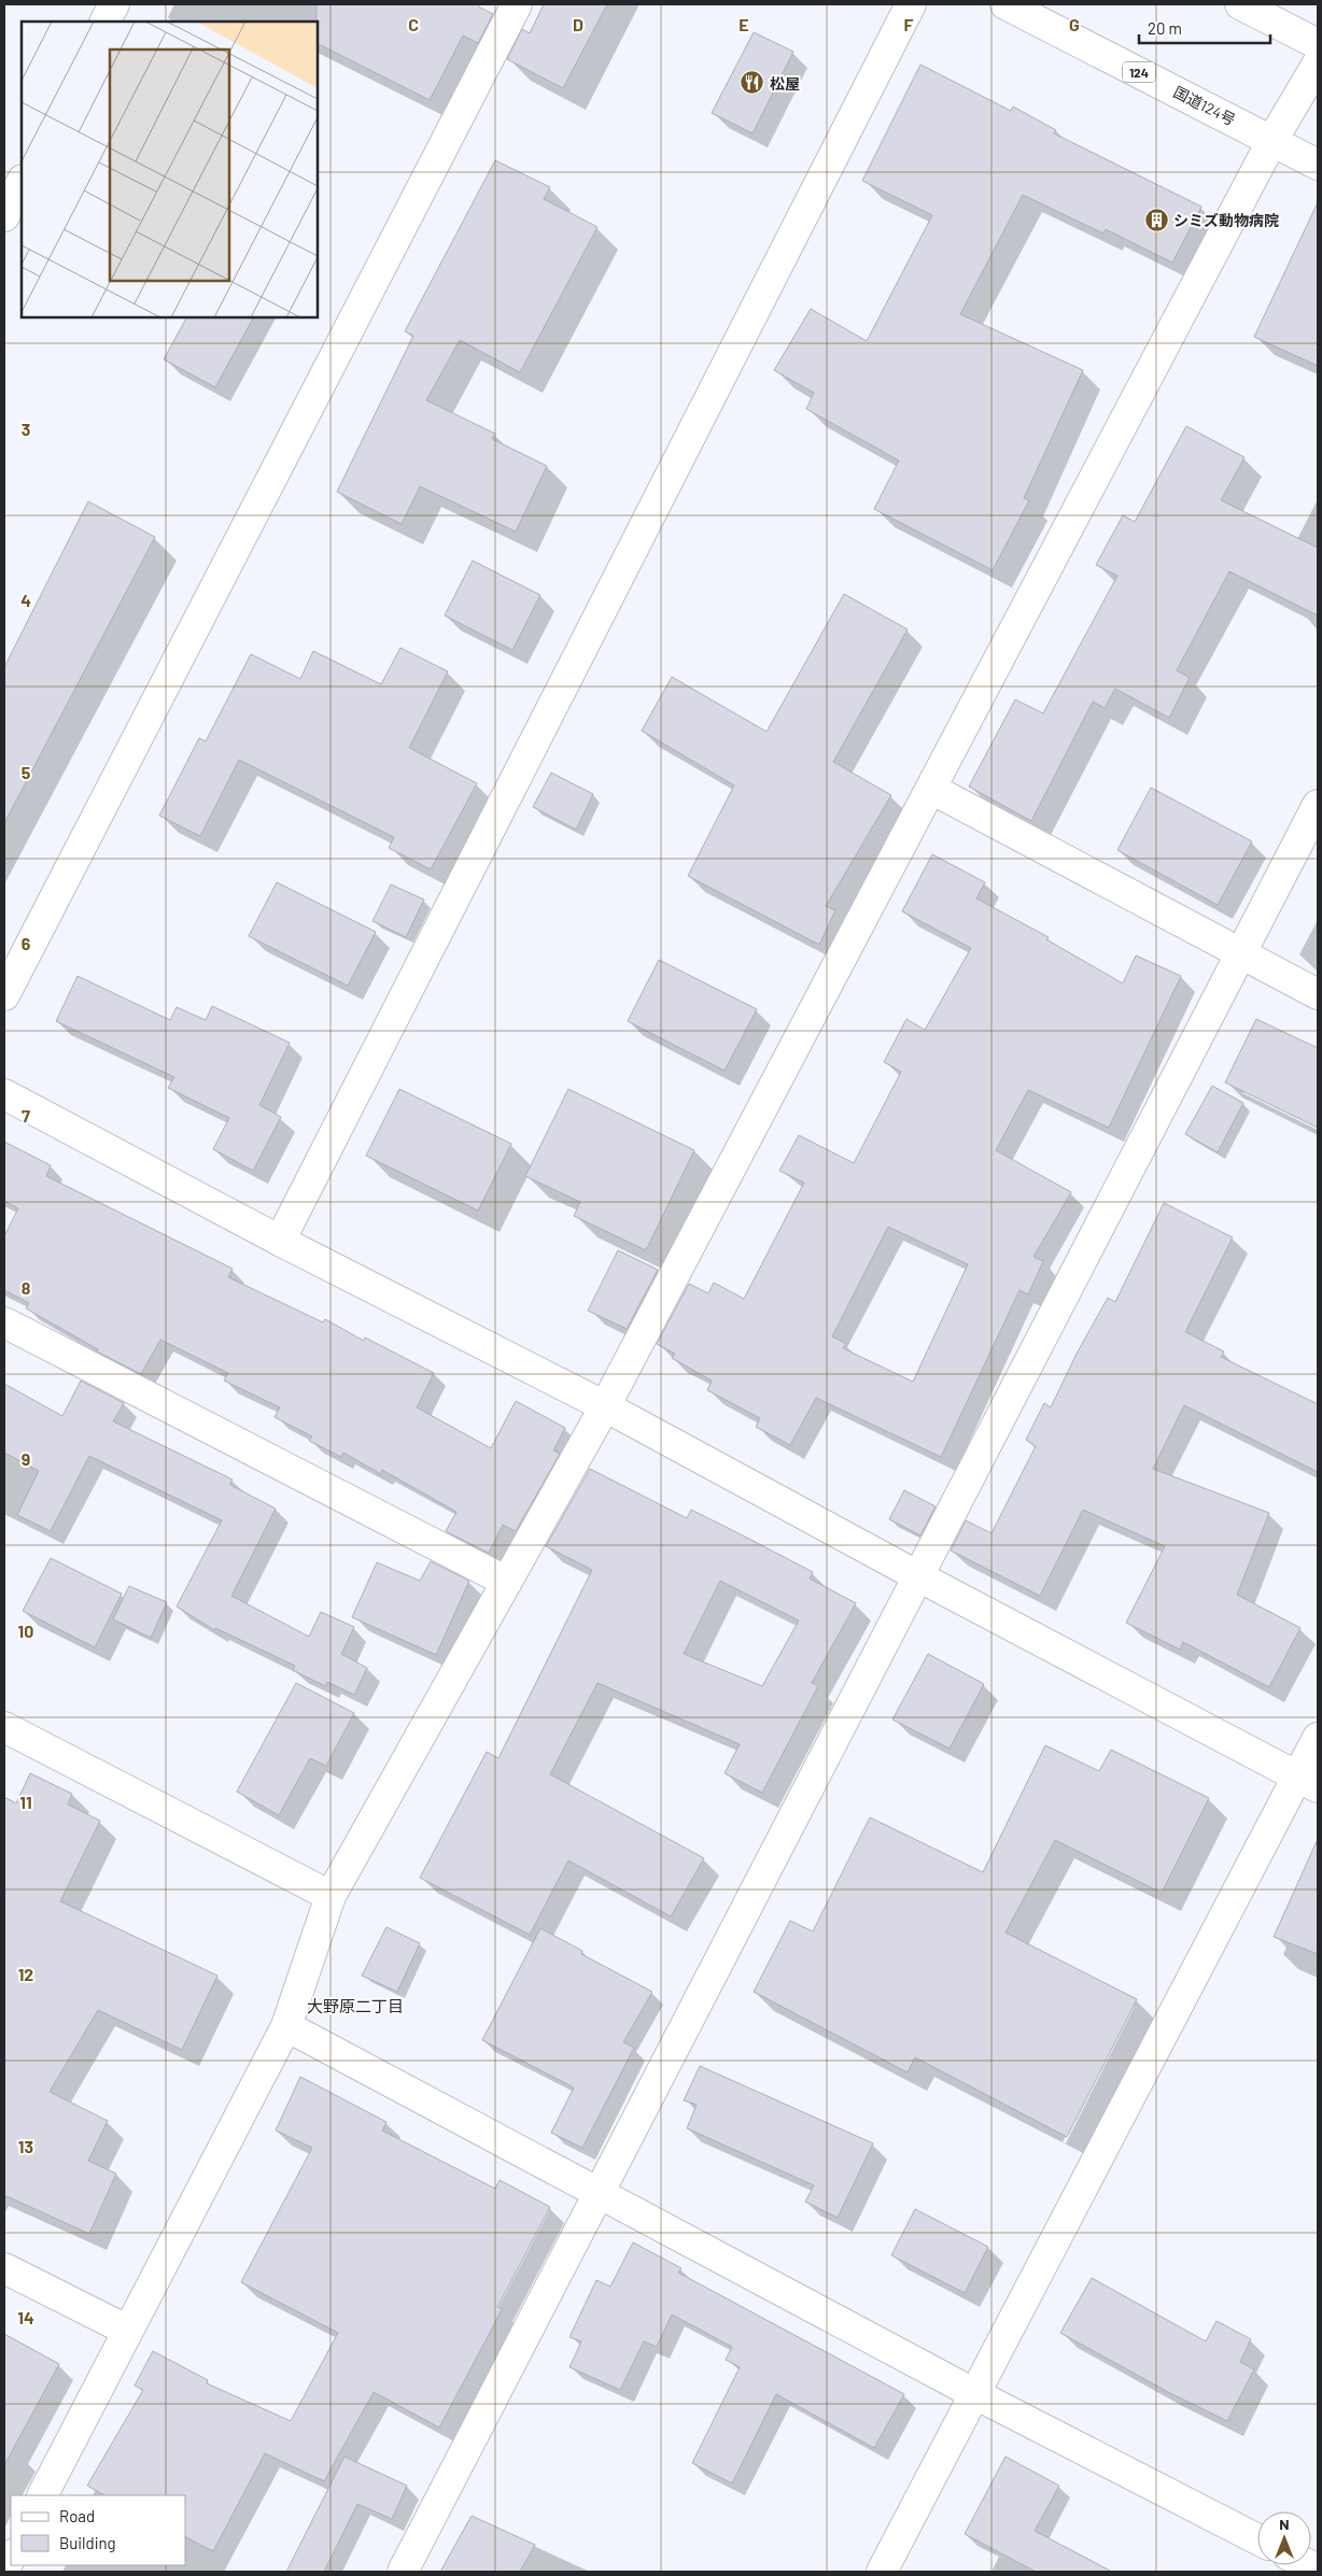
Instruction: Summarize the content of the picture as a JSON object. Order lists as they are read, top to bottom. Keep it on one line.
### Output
{"streets":{"main road":["124","国道124号"]},"districts":["大野原二丁目"],"places":{"restaurant":["松屋"],"building":["シミズ動物病院"]},"legend":["Road","Building"],"scale_bar":"20 m","north":"top","grid":{"columns":["C","D","E","F","G"],"rows":["3","4","5","6","7","8","9","10","11","12","13","14"]}}
